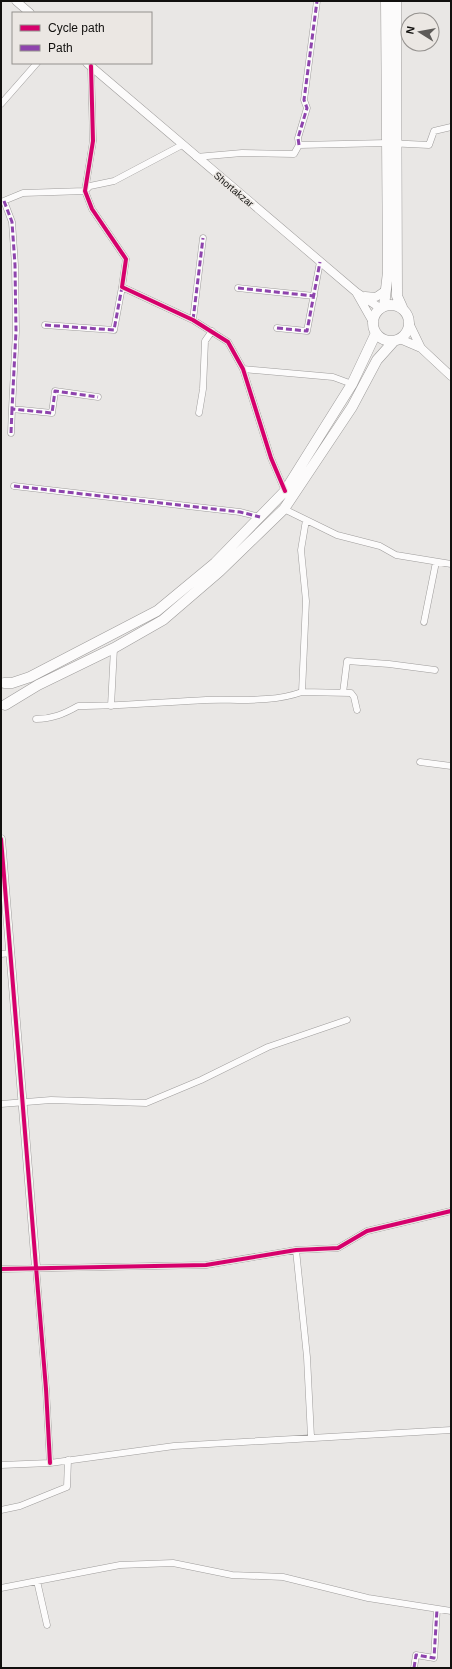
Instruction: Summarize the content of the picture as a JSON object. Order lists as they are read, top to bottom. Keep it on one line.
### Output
{"streets":{"street":["Shortakzar"]},"legend":["Cycle path","Path"],"north":"left"}
